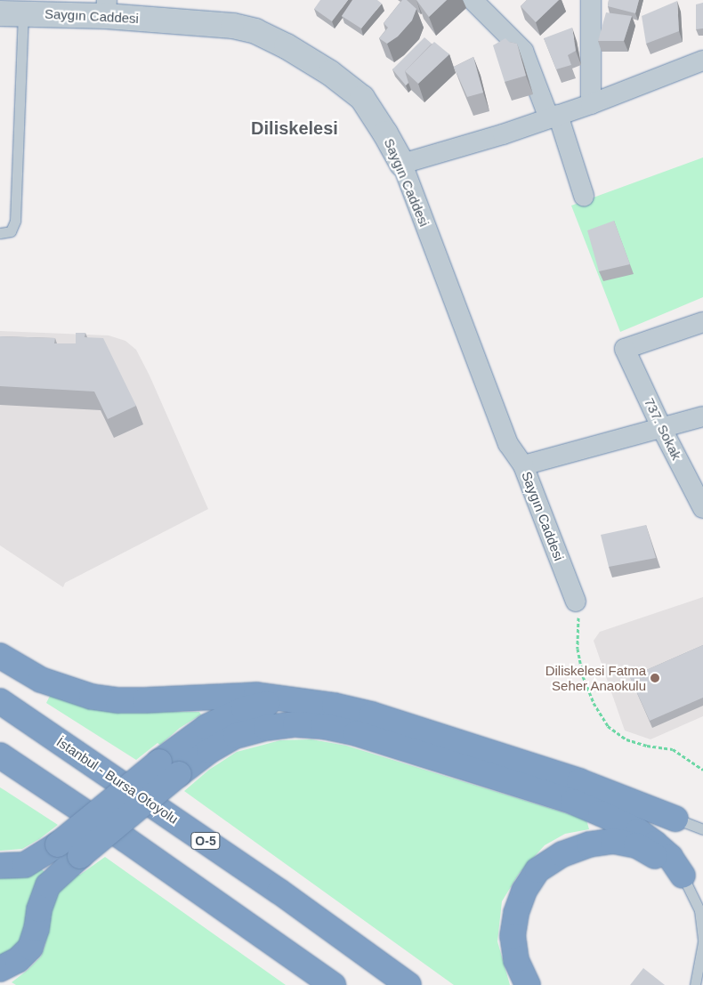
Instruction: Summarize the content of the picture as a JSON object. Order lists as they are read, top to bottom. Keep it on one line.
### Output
{"streets":{"highway":["İstanbul - Bursa Otoyolu","O-5"],"street":["Saygın Caddesi","737. Sokak"]},"districts":["Diliskelesi"],"places":["Diliskelesi Fatma Seher Anaokulu"]}
